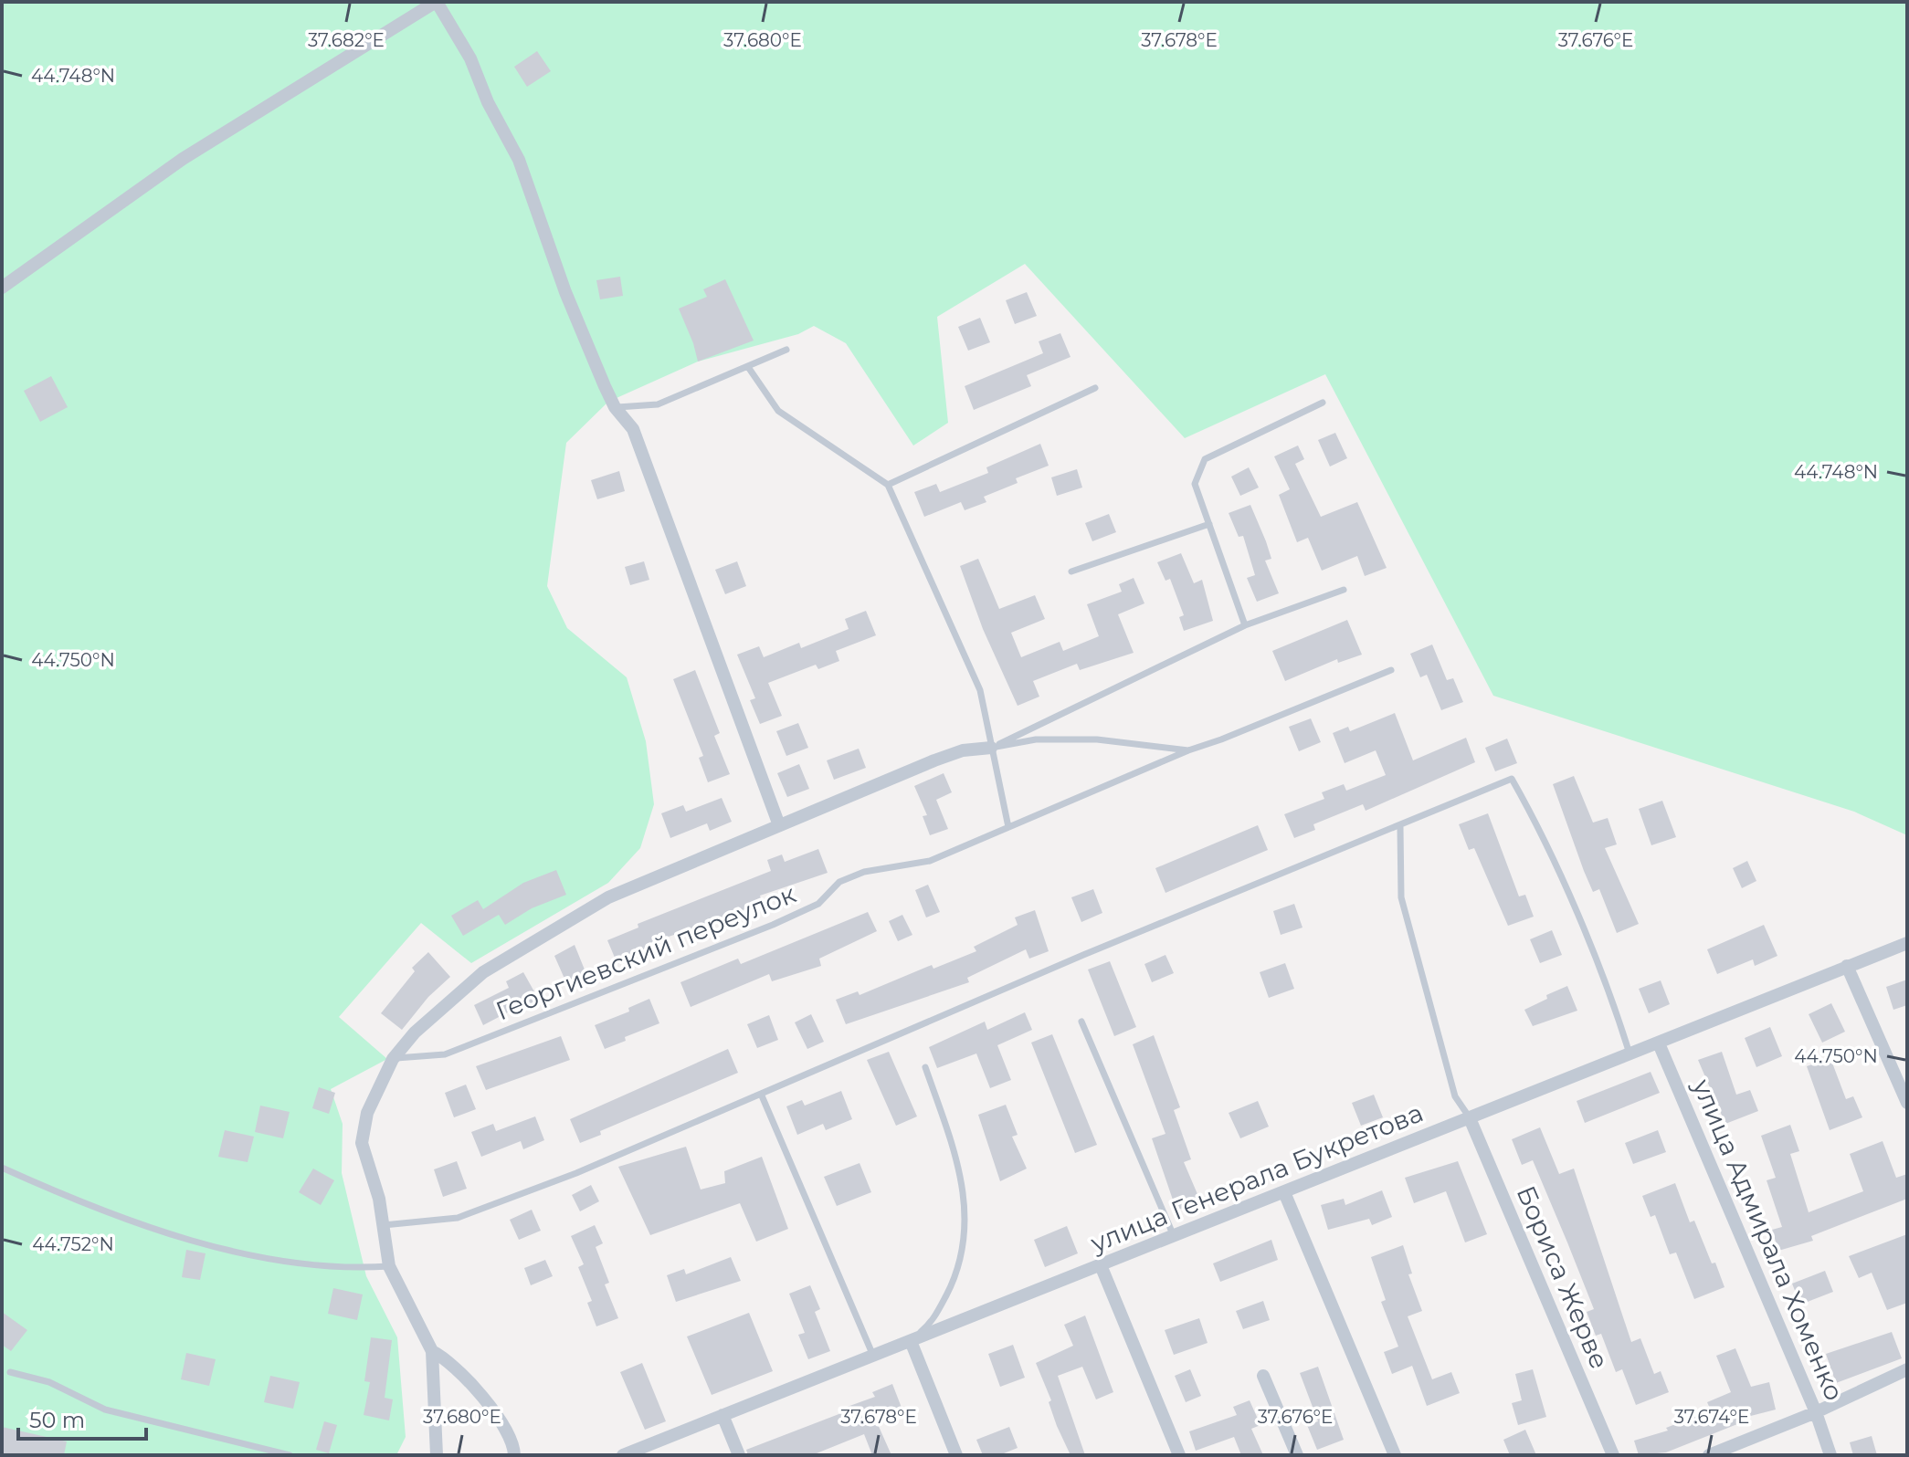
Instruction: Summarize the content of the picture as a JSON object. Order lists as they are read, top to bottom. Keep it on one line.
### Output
{"streets":{"street":["улица Генерала Букретова","улица Адмирала Хоменко","Бориса Жерве"],"lane":["Георгиевский переулок"]},"crossings":[["улица Генерала Букретова","улица Адмирала Хоменко"],["улица Генерала Букретова","Бориса Жерве"]],"scale_bar":"50 m","coordinates":["37.682°E","37.680°E","37.678°E","37.676°E","44.748°N","44.750°N","44.752°N","37.674°E"]}
